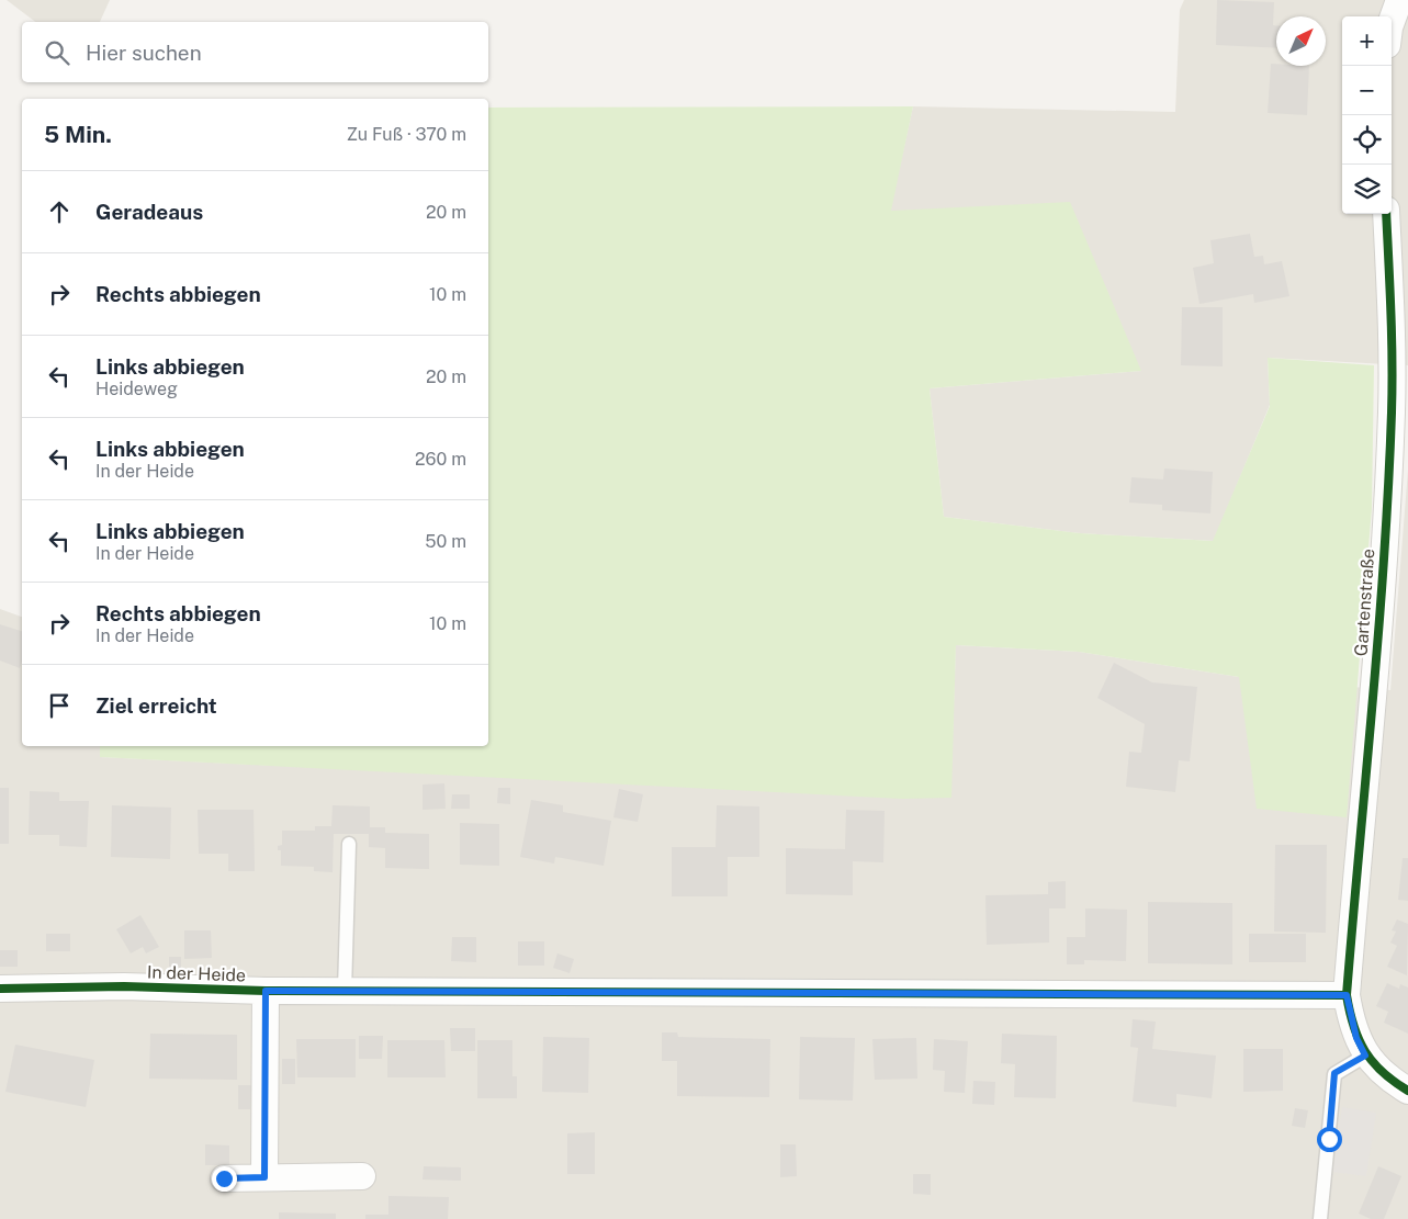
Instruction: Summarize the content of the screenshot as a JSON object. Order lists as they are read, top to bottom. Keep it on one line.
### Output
{"streets":{"street":["Gartenstraße","In der Heide"]},"crossings":[["Gartenstraße","In der Heide"]],"north":"top right","page":{"map_buttons":["+","−"],"search":"Hier suchen","heading":["5 Min.","Zu Fuß · 370 m"],"list":[["Geradeaus","20 m"],["Rechts abbiegen","10 m"],["Links abbiegen","Heideweg","20 m"],["Links abbiegen","In der Heide","260 m"],["Links abbiegen","In der Heide","50 m"],["Rechts abbiegen","In der Heide","10 m"],"Ziel erreicht"]}}
